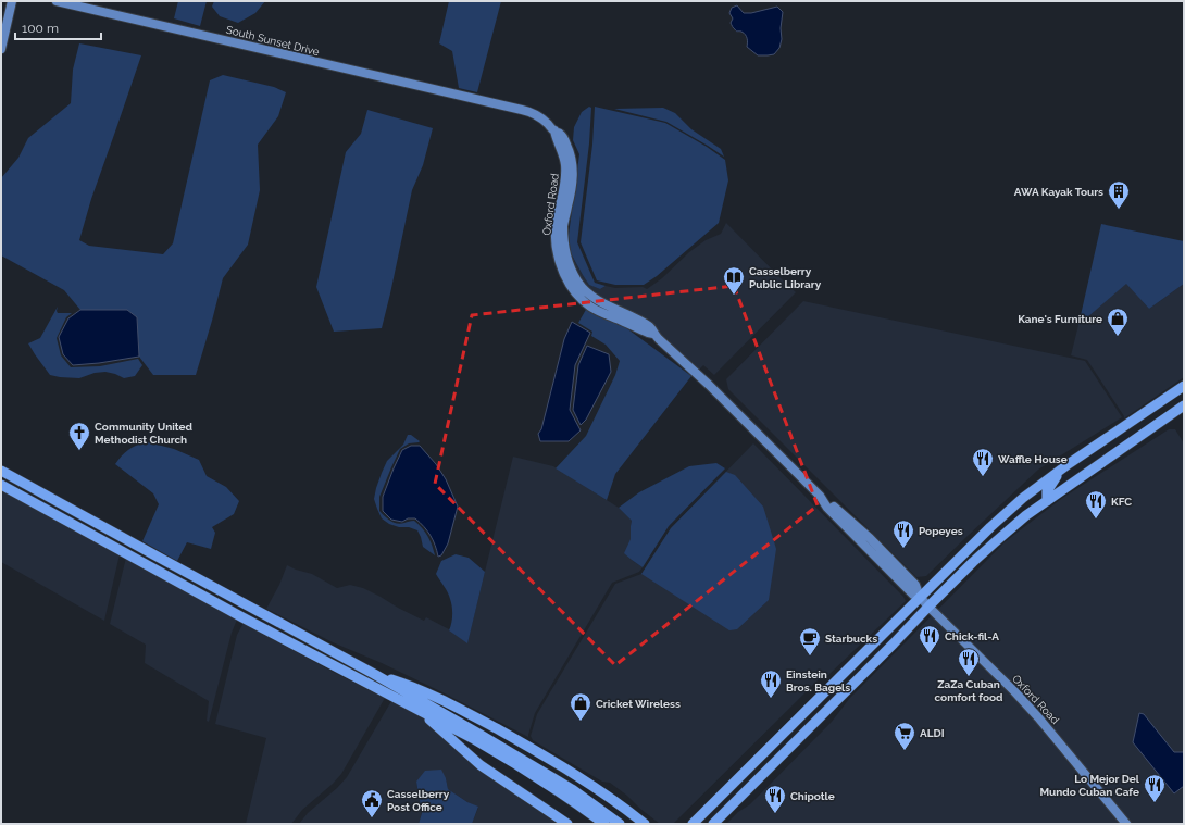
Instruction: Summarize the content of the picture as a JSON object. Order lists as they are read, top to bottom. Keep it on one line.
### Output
{"streets":{"street":["South Sunset Drive","Oxford Road"]},"crossings":[["South Sunset Drive","Oxford Road"]],"places":{"building":["AWA Kayak Tours"],"library":["Casselberry Public Library"],"shop":["Kane's Furniture","Cricket Wireless"],"church":["Community United Methodist Church"],"restaurant":["Waffle House","KFC","Popeyes","Chick-fil-A","ZaZa Cuban comfort food","Einstein Bros. Bagels","Lo Mejor Del Mundo Cuban Cafe","Chipotle"],"cafe":["Starbucks"],"supermarket":["ALDI"],"public building":["Casselberry Post Office"]},"scale_bar":"100 m"}
